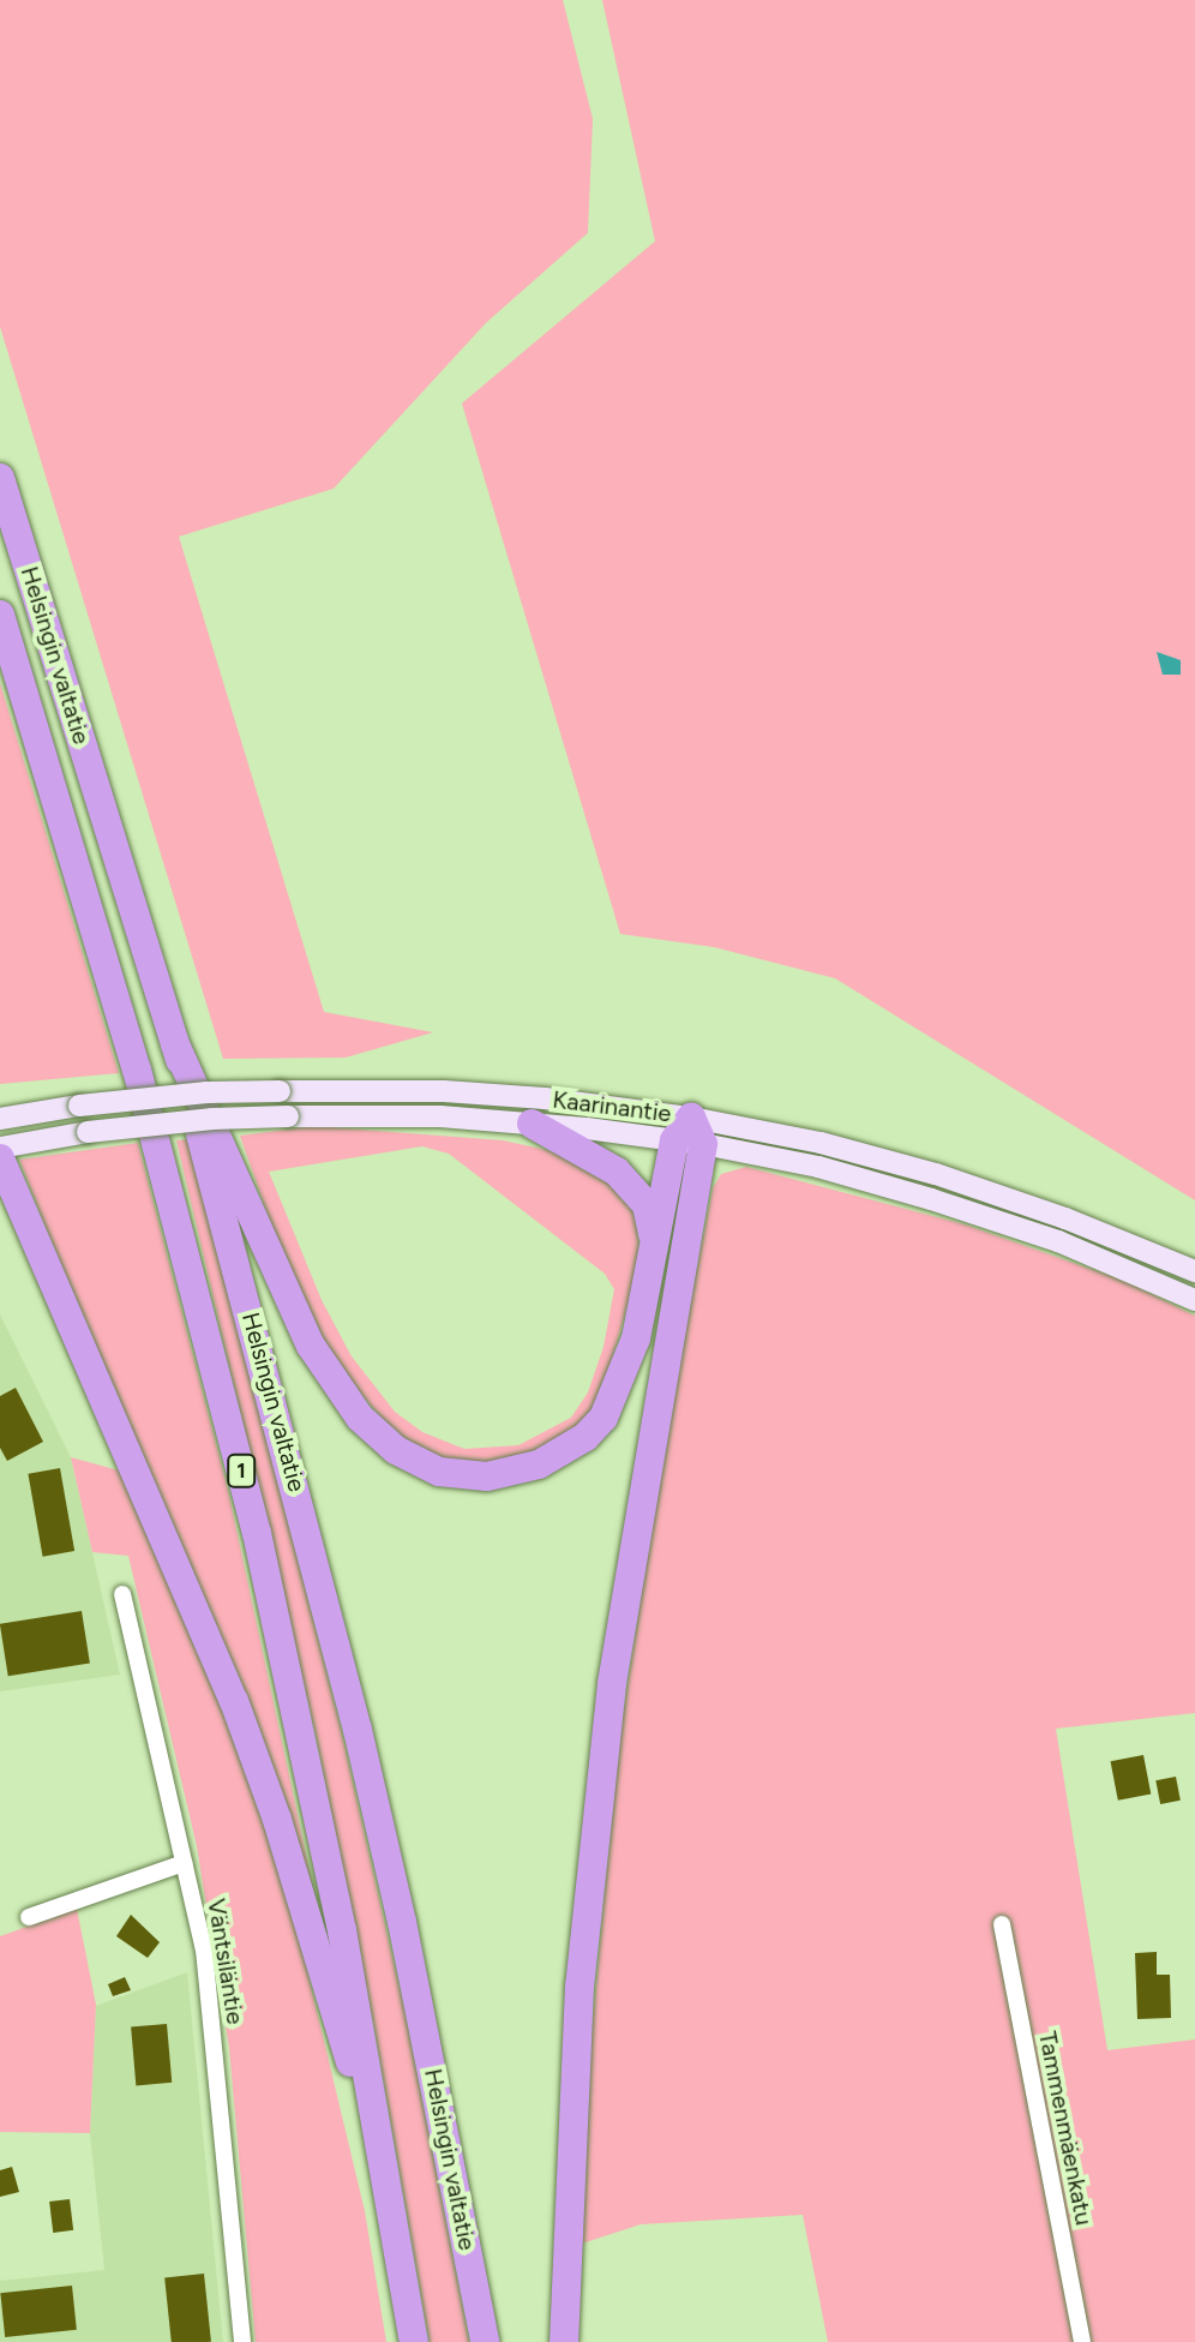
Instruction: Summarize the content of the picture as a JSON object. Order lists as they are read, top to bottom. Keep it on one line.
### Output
{"streets":{"highway":["Helsingin valtatie","1"],"main road":["Kaarinantie"],"street":["Väntsiläntie","Tammenmäenkatu"]}}
